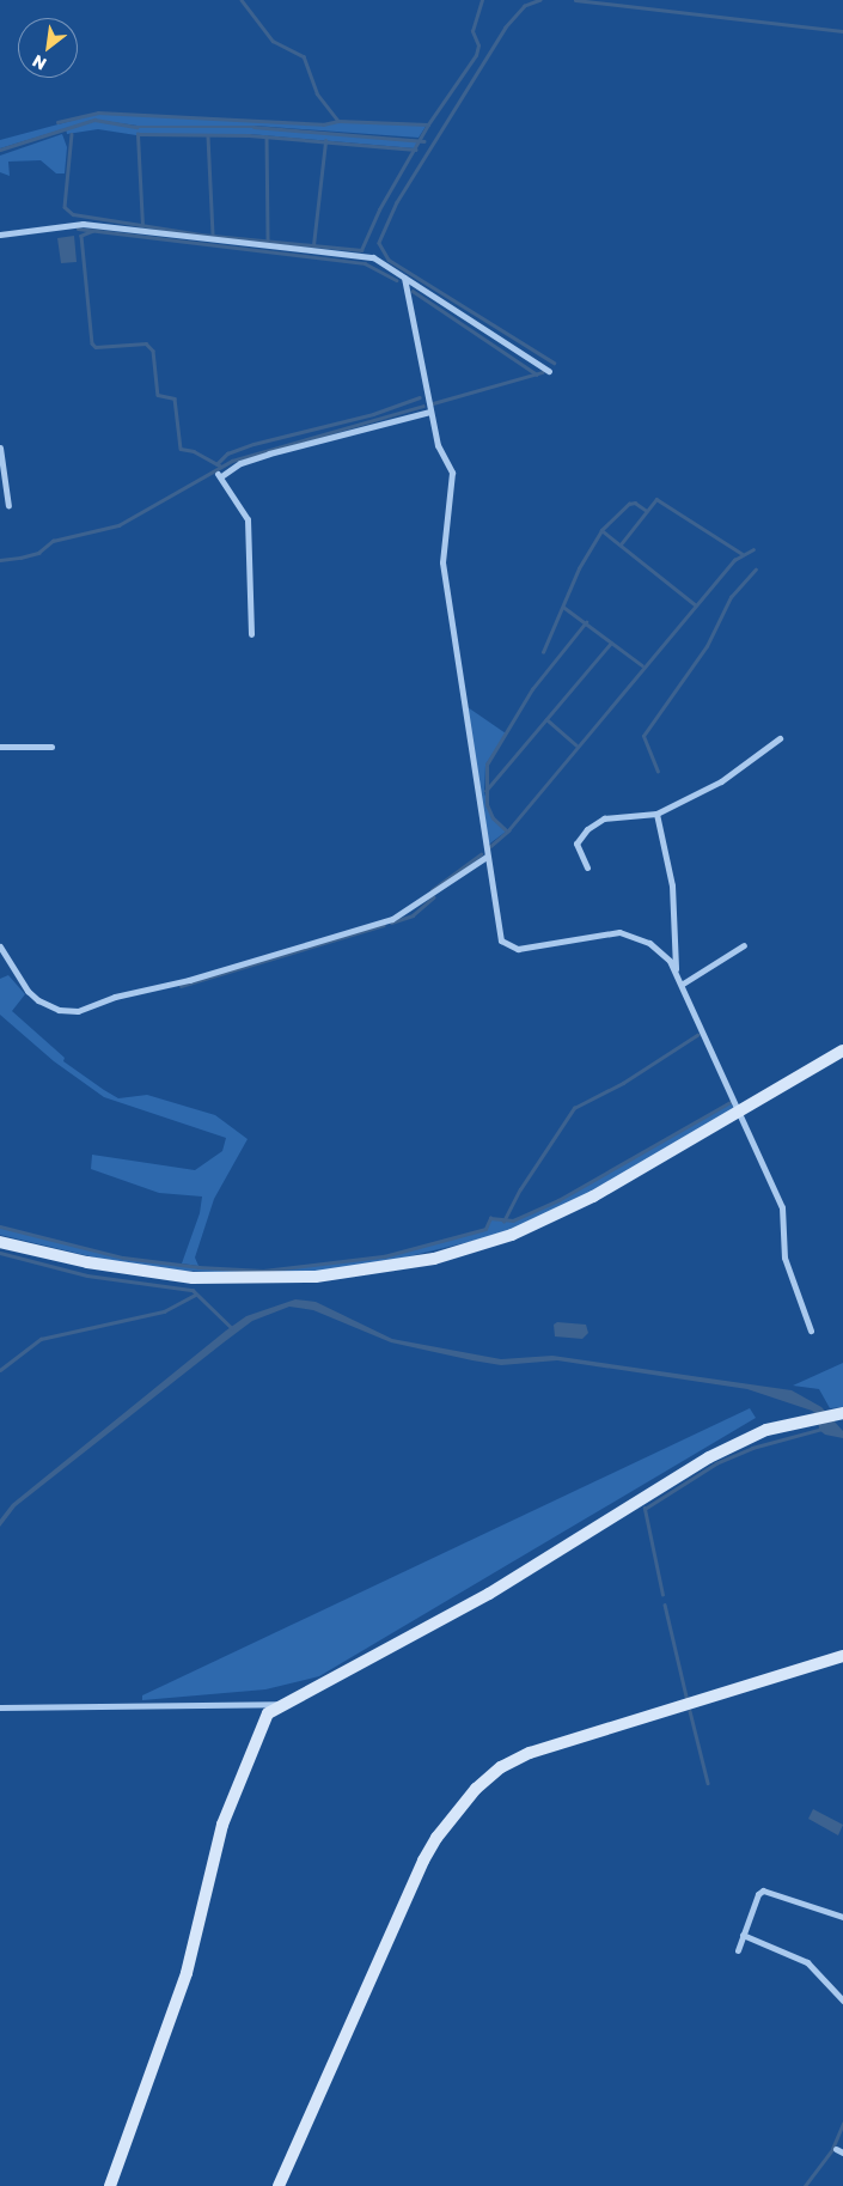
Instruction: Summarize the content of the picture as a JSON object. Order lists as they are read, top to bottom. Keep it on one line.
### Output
{"north":"bottom left"}
